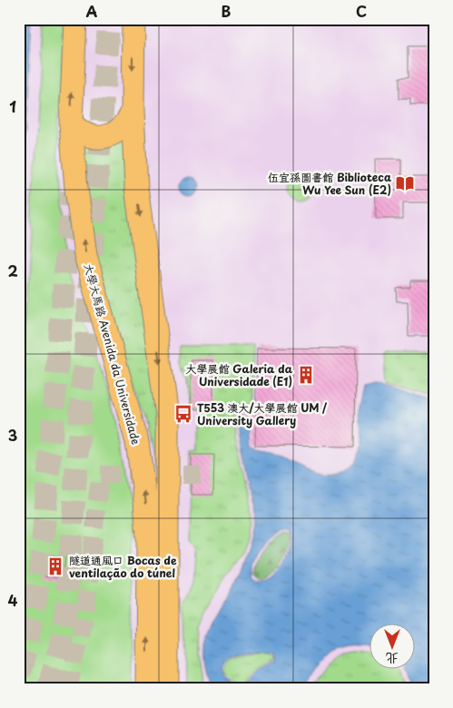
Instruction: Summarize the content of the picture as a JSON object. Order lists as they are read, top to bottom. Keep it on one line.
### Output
{"streets":{"main road":["大學大馬路 Avenida da Universidade"]},"places":{"library":["伍宜孫圖書館 Biblioteca Wu Yee Sun (E2)"],"building":["大學展館 Galeria da Universidade (E1)","隧道通風口 Bocas de ventilação do túnel"],"bus stop":["T553 澳大/大學展館 UM / University Gallery"]},"north":"bottom","grid":{"columns":["A","B","C"],"rows":["1","2","3","4"]}}
